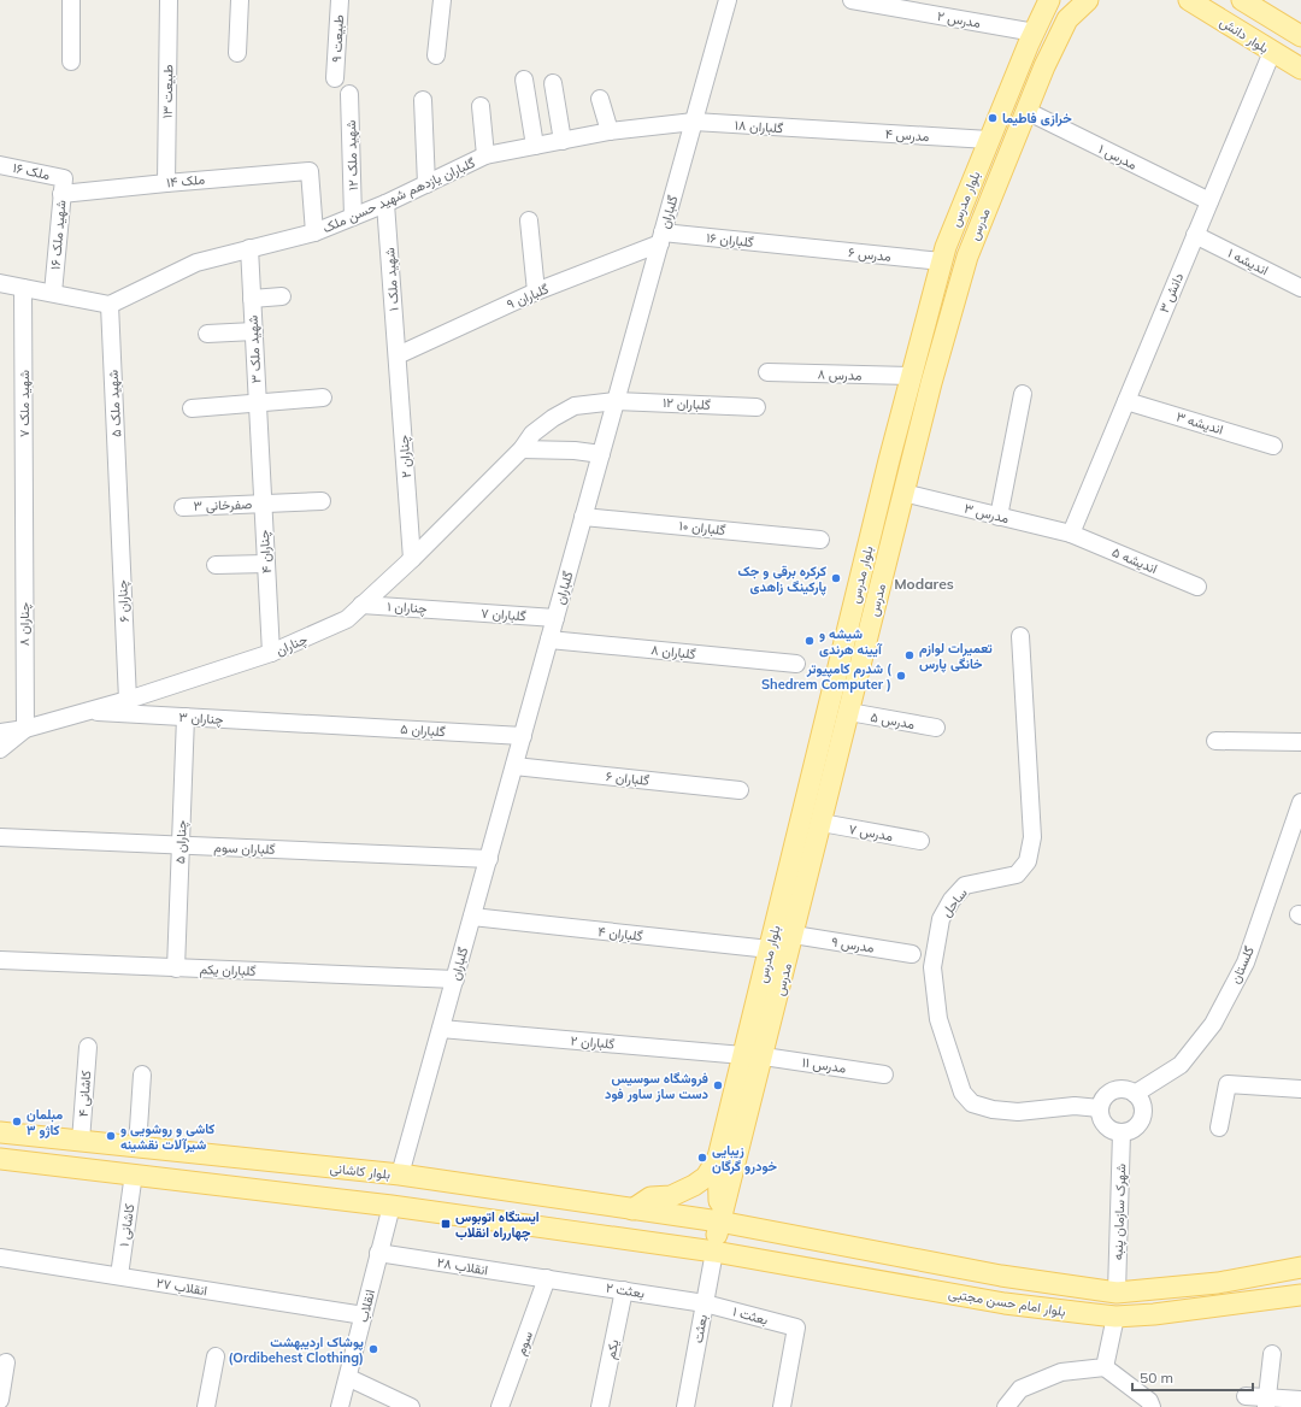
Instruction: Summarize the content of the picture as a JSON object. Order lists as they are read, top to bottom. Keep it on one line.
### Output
{"streets":{"main road":["بلوار دانش","بلوار مدرس","مدرس","بلوار کاشانی","بلوار امام حسن مجتبی"],"street":["مدرس ۲","طبیعت ۹","طبیعت ۱۳","گلباران ۱۸","مدرس ۴","۱۲ شهید ملک","مدرس ۱","ملک ۱۶","ملک ۱۴","گلباران یازدهم شهید حسن ملک","گلباران","شهید ملک ۱۶","گلباران ۱۶","مدرس ۶","اندیشه ۱","۱ شهید ملک","دانش ۳","۹ گلباران","۳ شهید ملک","مدرس ۸","شهید ملک ۷","شهید ملک ۵","گلباران ۱۲","اندیشه ۳","۲ چناران","صفرخانی ۳","مدرس ۳","گلباران ۱۰","۴ چناران","اندیشه ۵","چناران ۶","چناران ۱","۷ گلباران","چناران ۸","چناران","گلباران ۸","چناران ۳","مدرس ۵","گلباران ۵","گلباران ۶","مدرس ۷","۵ چناران","گلباران سوم","ساحل","گلباران ۴","مدرس ۹","گلستان","گلباران یکم","گلباران ۲","مدرس ۱۱","۴ کاشانی","شهرک سازمان پنبه","۱ کاشانی","۲۸ انقلاب","انقلاب ۲۷","۲ بعثت","انقلاب","۱ بعثت","بعثت","سوم","یکم"]},"crossings":[["مدرس ۲","بلوار مدرس"],["بلوار دانش","دانش ۳"],["طبیعت ۱۳","ملک ۱۴"],["گلباران ۱۸","مدرس ۴"],["گلباران ۱۸","گلباران یازدهم شهید حسن ملک"],["گلباران ۱۸","گلباران"],["مدرس ۴","بلوار مدرس"],["۱۲ شهید ملک","گلباران یازدهم شهید حسن ملک"],["مدرس ۱","مدرس"],["مدرس ۱","دانش ۳"],["ملک ۱۶","ملک ۱۴"],["ملک ۱۶","شهید ملک ۱۶"],["ملک ۱۴","گلباران یازدهم شهید حسن ملک"],["ملک ۱۴","شهید ملک ۱۶"],["گلباران یازدهم شهید حسن ملک","گلباران"],["گلباران یازدهم شهید حسن ملک","۱ شهید ملک"],["گلباران یازدهم شهید حسن ملک","۳ شهید ملک"],["گلباران یازدهم شهید حسن ملک","شهید ملک ۵"],["بلوار مدرس","مدرس"],["بلوار مدرس","مدرس ۶"],["بلوار مدرس","مدرس ۸"],["بلوار مدرس","گلباران ۴"],["بلوار مدرس","گلباران ۲"],["بلوار مدرس","مدرس ۱۱"],["بلوار مدرس","بلوار کاشانی"],["بلوار مدرس","بلوار امام حسن مجتبی"],["گلباران","گلباران ۱۶"],["گلباران","۹ گلباران"],["گلباران","گلباران ۱۲"],["گلباران","گلباران ۱۰"],["گلباران","۷ گلباران"],["گلباران","گلباران ۸"],["گلباران","گلباران ۵"],["گلباران","گلباران ۶"],["گلباران","گلباران سوم"],["گلباران","گلباران ۴"],["گلباران","گلباران یکم"],["گلباران","گلباران ۲"],["گلباران","بلوار کاشانی"],["مدرس","مدرس ۳"],["مدرس","مدرس ۵"],["مدرس","مدرس ۷"],["مدرس","مدرس ۹"],["مدرس","گلباران ۲"],["مدرس","مدرس ۱۱"],["مدرس","بلوار کاشانی"],["مدرس","بلوار امام حسن مجتبی"],["گلباران ۱۶","مدرس ۶"],["گلباران ۱۶","۹ گلباران"],["اندیشه ۱","دانش ۳"],["۱ شهید ملک","۹ گلباران"],["۱ شهید ملک","۲ چناران"],["دانش ۳","اندیشه ۳"],["دانش ۳","مدرس ۳"],["دانش ۳","اندیشه ۵"],["۹ گلباران","۲ چناران"],["۳ شهید ملک","۴ چناران"],["شهید ملک ۷","چناران ۸"],["شهید ملک ۵","چناران ۶"],["گلباران ۱۲","چناران"],["۲ چناران","چناران"],["صفرخانی ۳","۴ چناران"],["مدرس ۳","اندیشه ۵"],["۴ چناران","چناران"],["چناران ۶","چناران"],["چناران ۱","۷ گلباران"],["چناران ۱","چناران"],["چناران ۸","چناران"],["چناران","چناران ۳"],["چناران ۳","گلباران ۵"],["چناران ۳","۵ چناران"],["۵ چناران","گلباران سوم"],["۵ چناران","گلباران یکم"],["ساحل","گلستان"],["ساحل","شهرک سازمان پنبه"],["گلستان","شهرک سازمان پنبه"],["گلباران ۲","مدرس ۱۱"],["۴ کاشانی","بلوار کاشانی"],["بلوار کاشانی","بلوار امام حسن مجتبی"],["شهرک سازمان پنبه","بلوار امام حسن مجتبی"],["۱ کاشانی","انقلاب ۲۷"],["۲۸ انقلاب","۲ بعثت"],["۲۸ انقلاب","انقلاب"],["۲۸ انقلاب","سوم"],["انقلاب ۲۷","انقلاب"],["۲ بعثت","۱ بعثت"],["۲ بعثت","بعثت"],["۲ بعثت","سوم"],["۲ بعثت","یکم"],["بلوار امام حسن مجتبی","بعثت"],["۱ بعثت","بعثت"]],"districts":["Modares"],"places":{"other":["خرازی فاطیما","کرکره برقی و جک پارکینگ زاهدی","شیشه و آیینه هرندی","تعمیرات لوازم خانگی پارس","شدرم کامپیوتر ( Shedrem Computer )","فروشگاه سوسیس دست ساز ساور فود","مبلمان کاژو ۳","کاشی و روشویی و شیرآلات نقشینه","زیبایی خودرو گرگان","پوشاک اردیبهشت (Ordibehest Clothing)"],"transit":["ایستگاه اتوبوس چهارراه انقلاب"]},"scale_bar":"50 m"}
